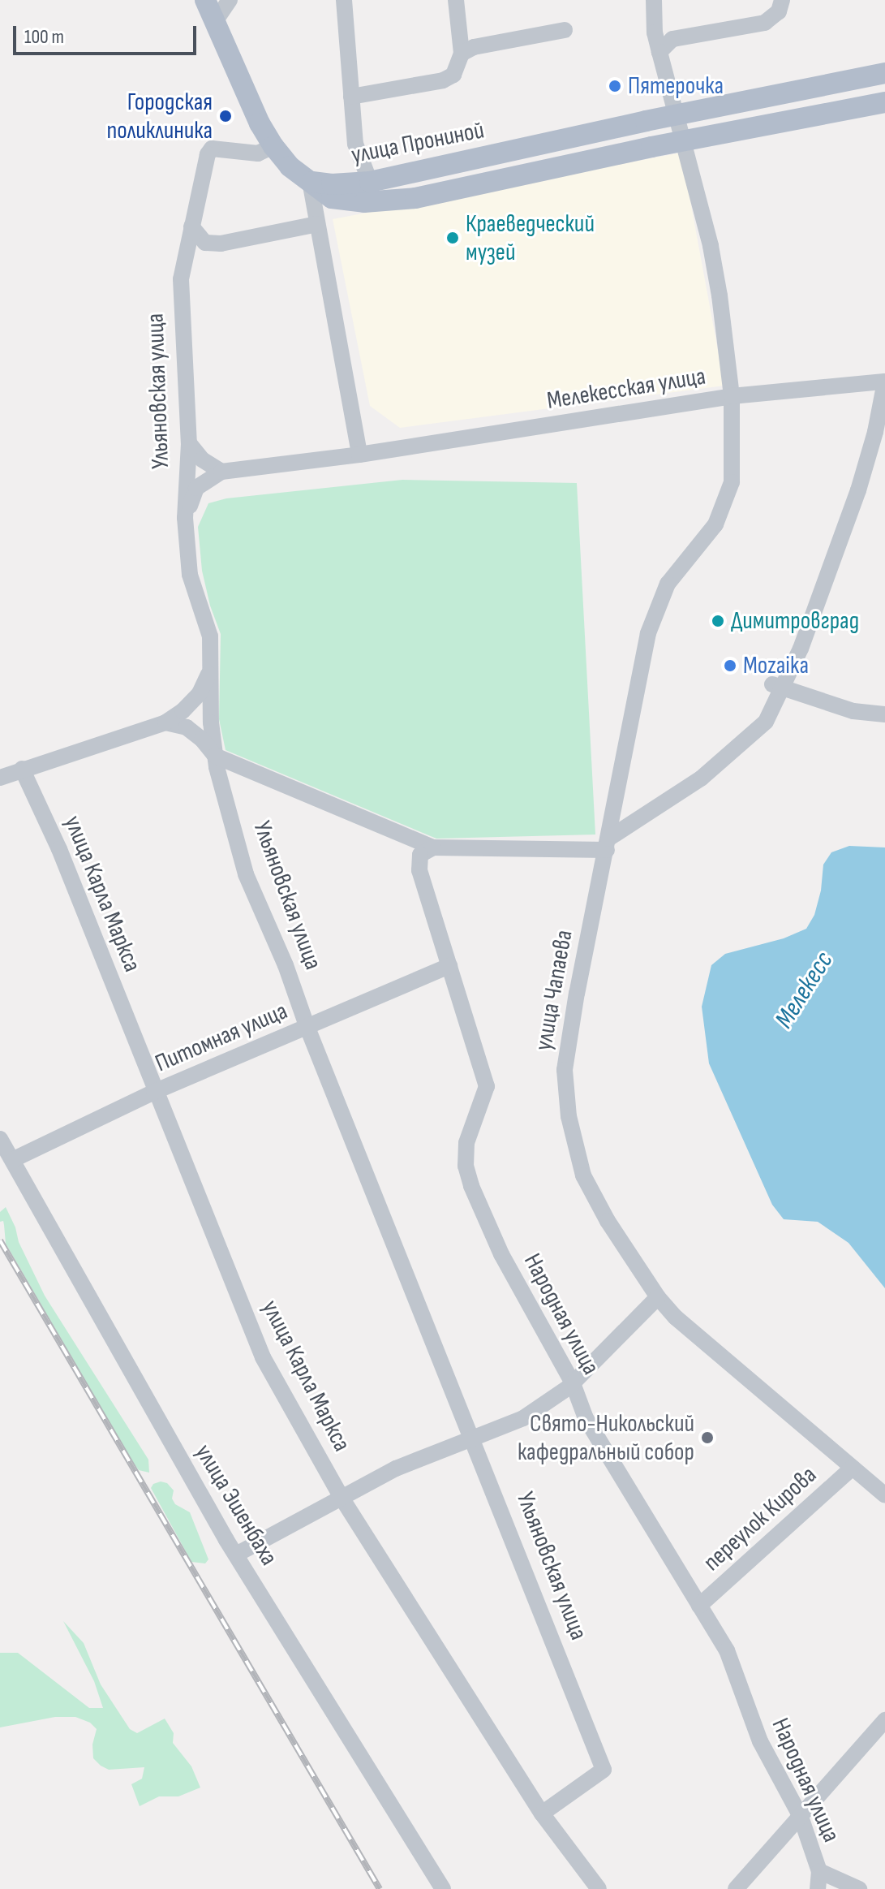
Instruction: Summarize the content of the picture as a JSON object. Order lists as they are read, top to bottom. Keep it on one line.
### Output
{"streets":{"main road":["улица Прониной"],"street":["Мелекесская улица","Ульяновская улица","улица Карла Маркса","улица Чапаева","Питомная улица","Народная улица","улица Эшенбаха","переулок Кирова"]},"crossings":[["улица Прониной","Мелекесская улица"],["Мелекесская улица","улица Чапаева"],["Ульяновская улица","улица Карла Маркса"],["Ульяновская улица","Питомная улица"],["улица Карла Маркса","Питомная улица"],["улица Чапаева","переулок Кирова"],["Питомная улица","Народная улица"],["Питомная улица","улица Эшенбаха"],["Народная улица","переулок Кирова"]],"water":["Мелекесс"],"places":["Пятерочка","Городская поликлиника","Краеведческий музей","Димитровград","Mozaika","Свято-Никольский кафедральный собор"],"scale_bar":"100 m"}
